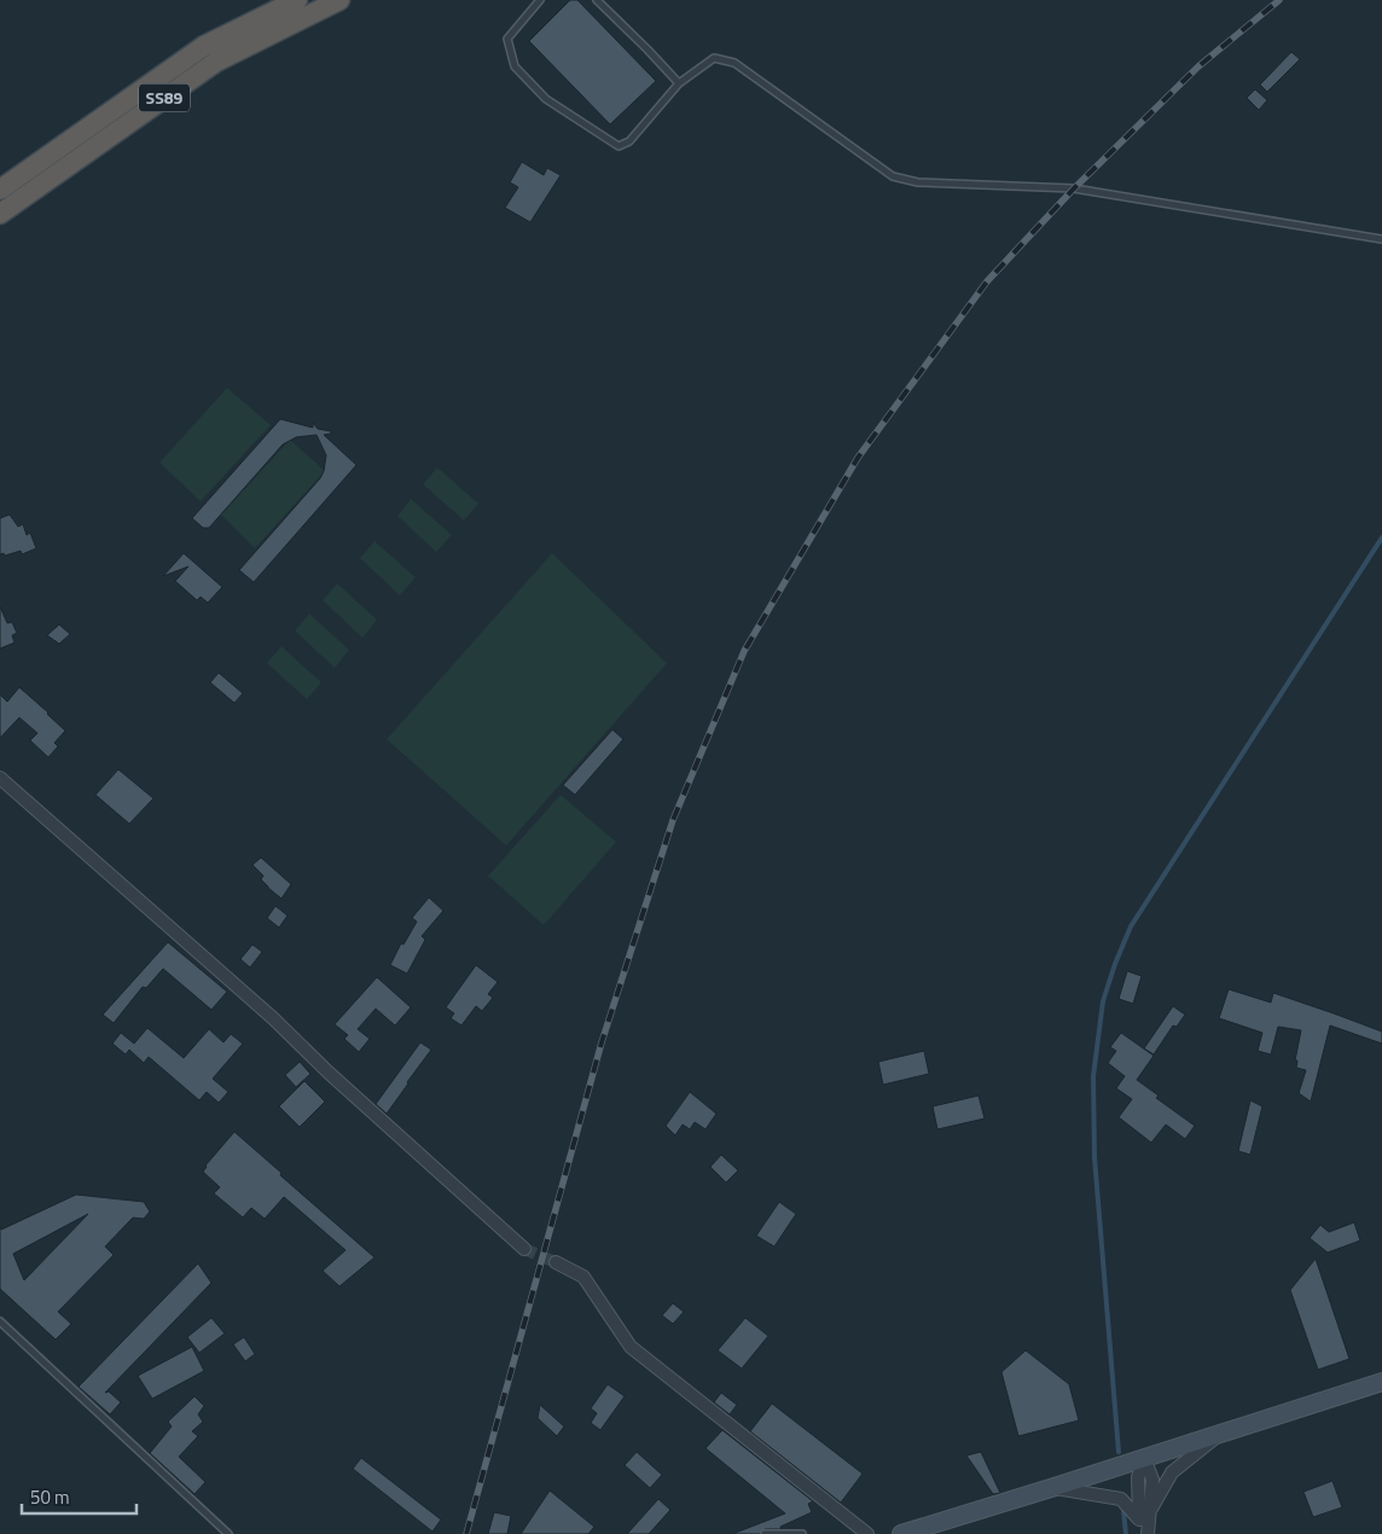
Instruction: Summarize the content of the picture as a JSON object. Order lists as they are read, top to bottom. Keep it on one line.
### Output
{"streets":{"highway":["SS89"]},"scale_bar":"50 m"}
